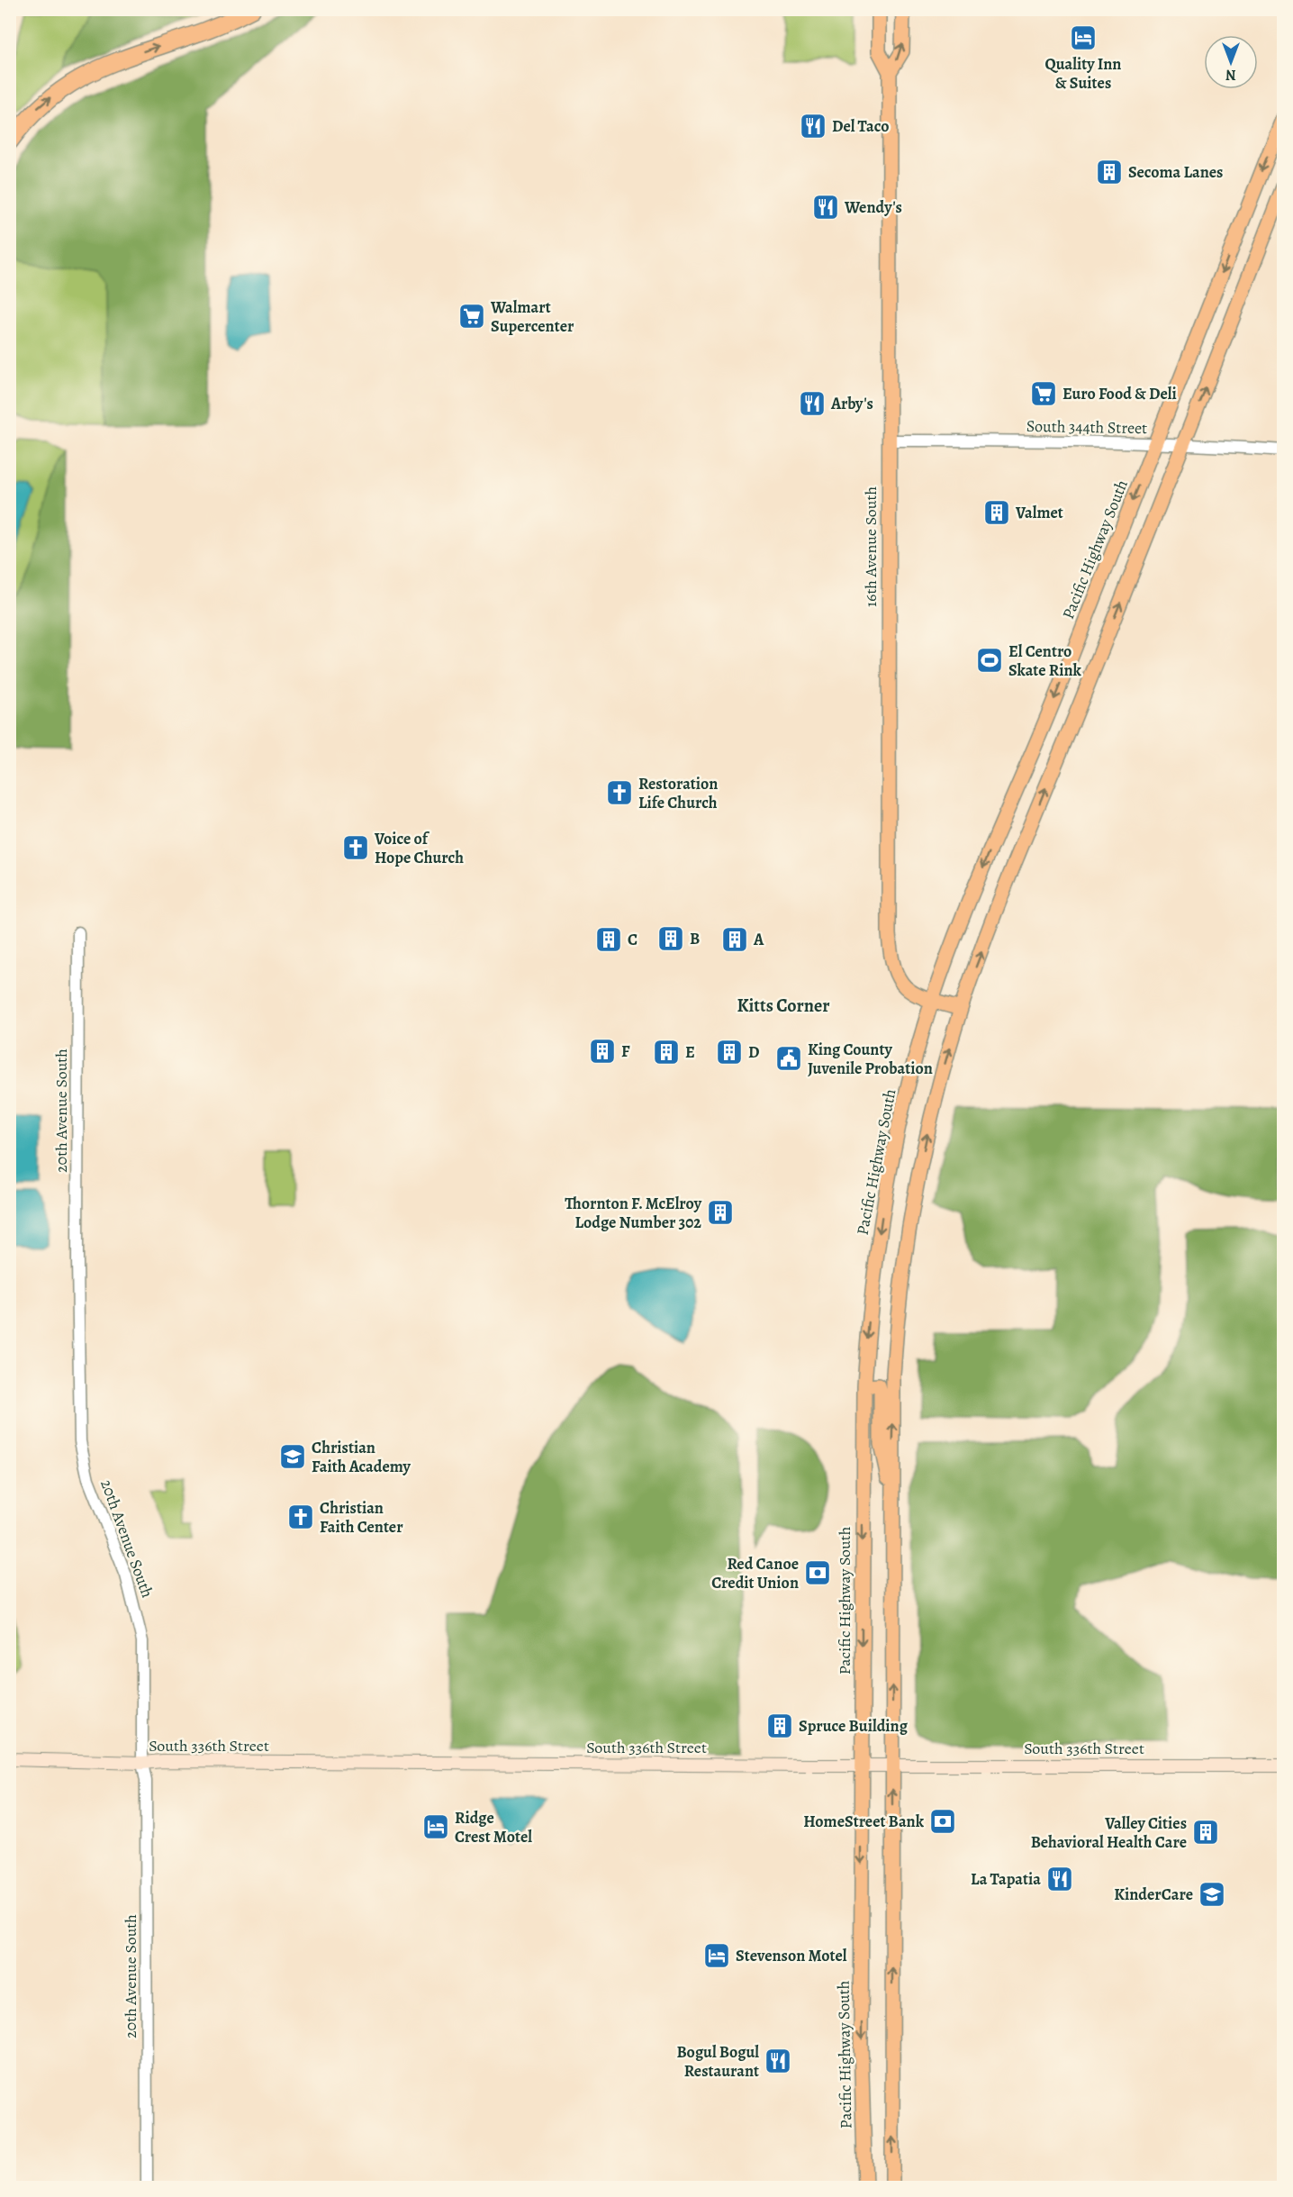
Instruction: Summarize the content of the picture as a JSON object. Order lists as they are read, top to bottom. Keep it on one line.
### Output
{"streets":{"main road":["16th Avenue South","Pacific Highway South","South 336th Street"],"street":["South 344th Street","20th Avenue South"]},"crossings":[["South 344th Street","16th Avenue South"],["South 344th Street","Pacific Highway South"],["16th Avenue South","Pacific Highway South"],["Pacific Highway South","South 336th Street"],["20th Avenue South","South 336th Street"]],"districts":["Kitts Corner"],"places":{"hotel":["Quality Inn & Suites","Ridge Crest Motel","Stevenson Motel"],"restaurant":["Del Taco","Wendy's","Arby's","La Tapatia","Bogul Bogul Restaurant"],"building":["Secoma Lanes","Valmet","B","C","A","F","E","D","Thornton F. McElroy Lodge Number 302","Spruce Building","Valley Cities Behavioral Health Care"],"supermarket":["Walmart Supercenter","Euro Food & Deli"],"sports":["El Centro Skate Rink"],"church":["Restoration Life Church","Voice of Hope Church","Christian Faith Center"],"public building":["King County Juvenile Probation"],"school or university":["Christian Faith Academy","KinderCare"],"bank":["Red Canoe Credit Union","HomeStreet Bank"]},"north":"bottom"}
